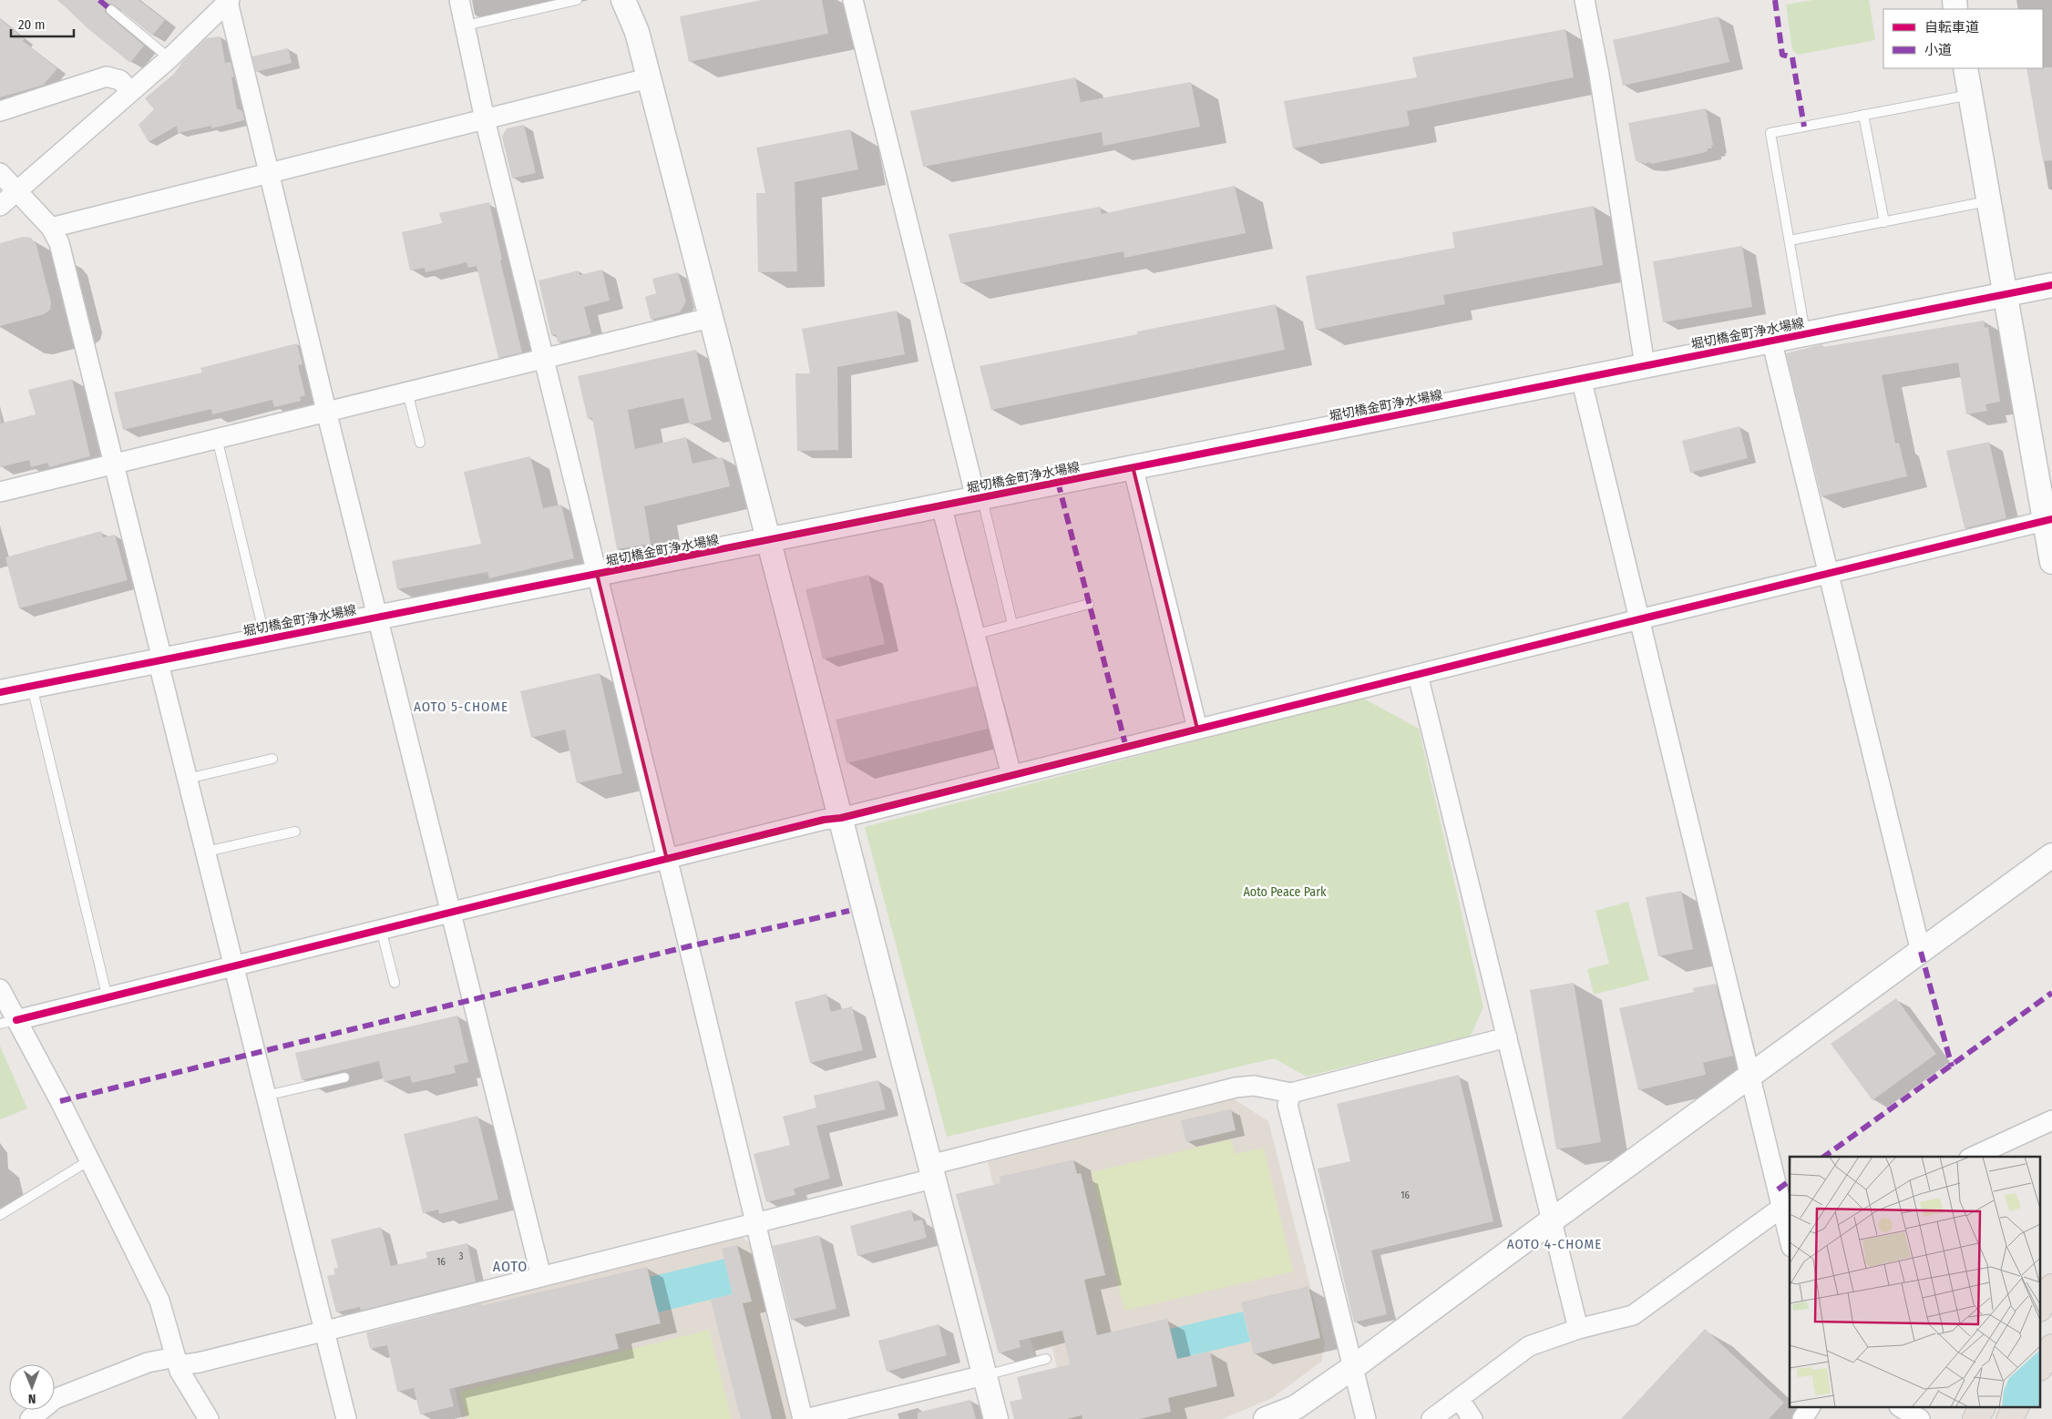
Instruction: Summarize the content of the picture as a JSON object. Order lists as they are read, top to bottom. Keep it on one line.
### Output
{"streets":{"street":["堀切橋金町浄水場線"]},"districts":["AOTO 5-CHOME","AOTO 4-CHOME","AOTO"],"parks":["Aoto Peace Park"],"house_numbers":["16","3","16"],"legend":["自転車道","小道"],"scale_bar":"20 m","north":"bottom"}
